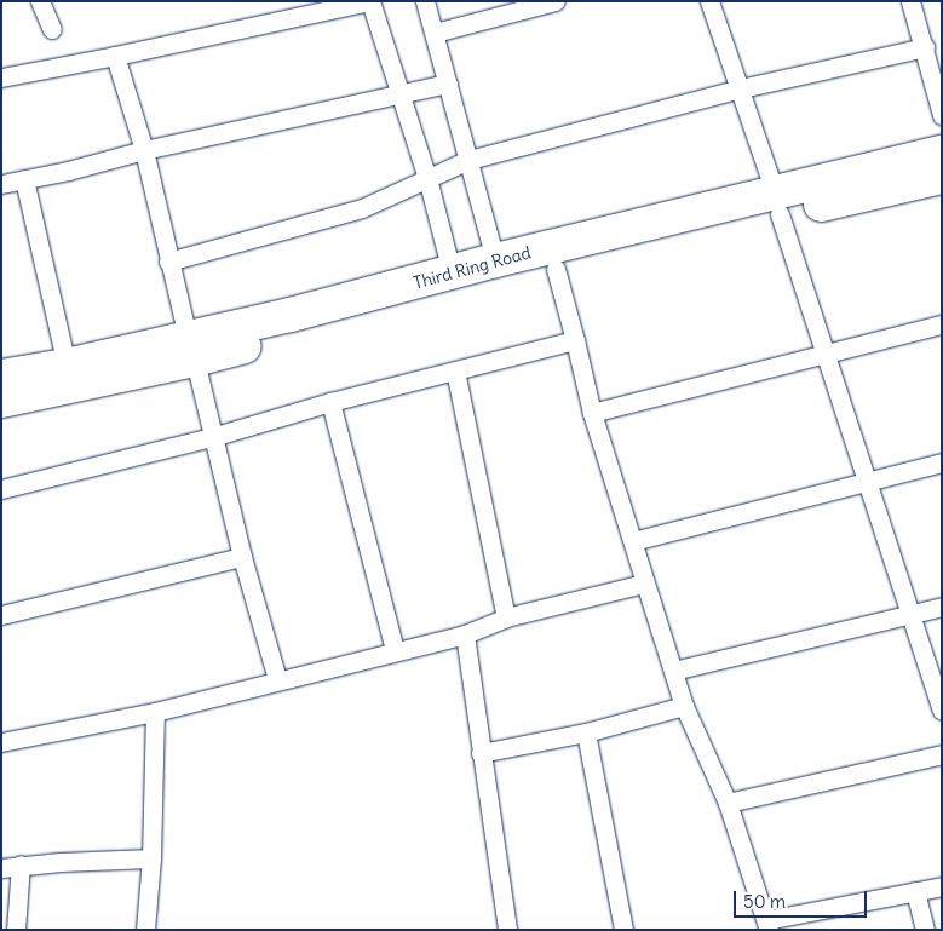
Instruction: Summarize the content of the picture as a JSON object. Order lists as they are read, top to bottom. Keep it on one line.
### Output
{"streets":{"highway":["Third Ring Road"]},"scale_bar":"50 m"}
